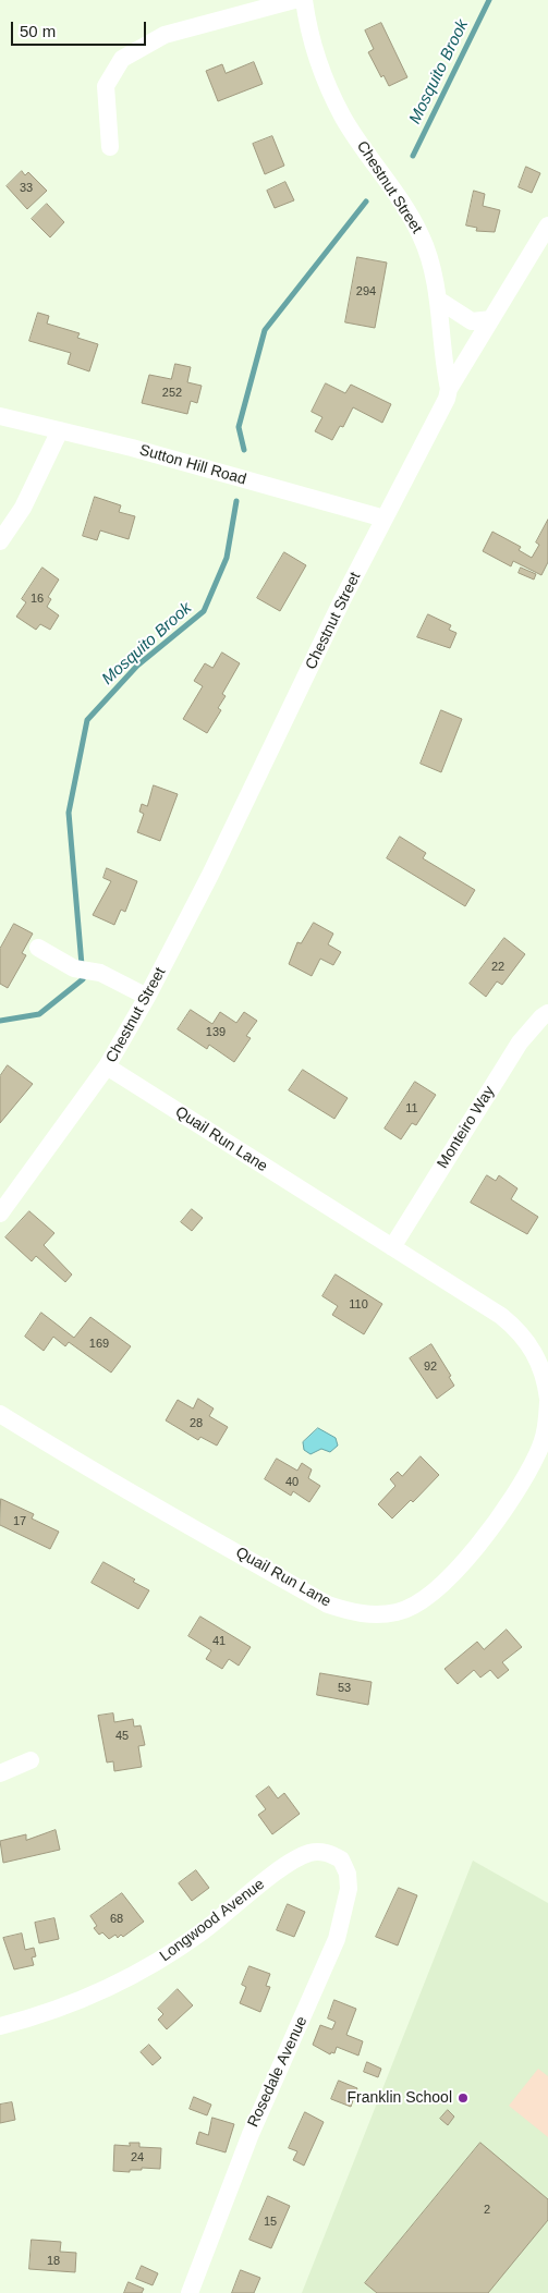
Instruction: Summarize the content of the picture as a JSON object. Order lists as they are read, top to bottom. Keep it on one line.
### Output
{"streets":{"street":["Chestnut Street","Sutton Hill Road","Monteiro Way","Quail Run Lane","Longwood Avenue","Rosedale Avenue"]},"crossings":[["Chestnut Street","Sutton Hill Road"],["Chestnut Street","Quail Run Lane"],["Monteiro Way","Quail Run Lane"],["Longwood Avenue","Rosedale Avenue"]],"water":["Mosquito Brook"],"places":["Franklin School"],"house_numbers":["33","294","252","16","22","139","11","110","169","92","28","40","17","41","53","45","68","24","2","15","18"],"scale_bar":"50 m"}
